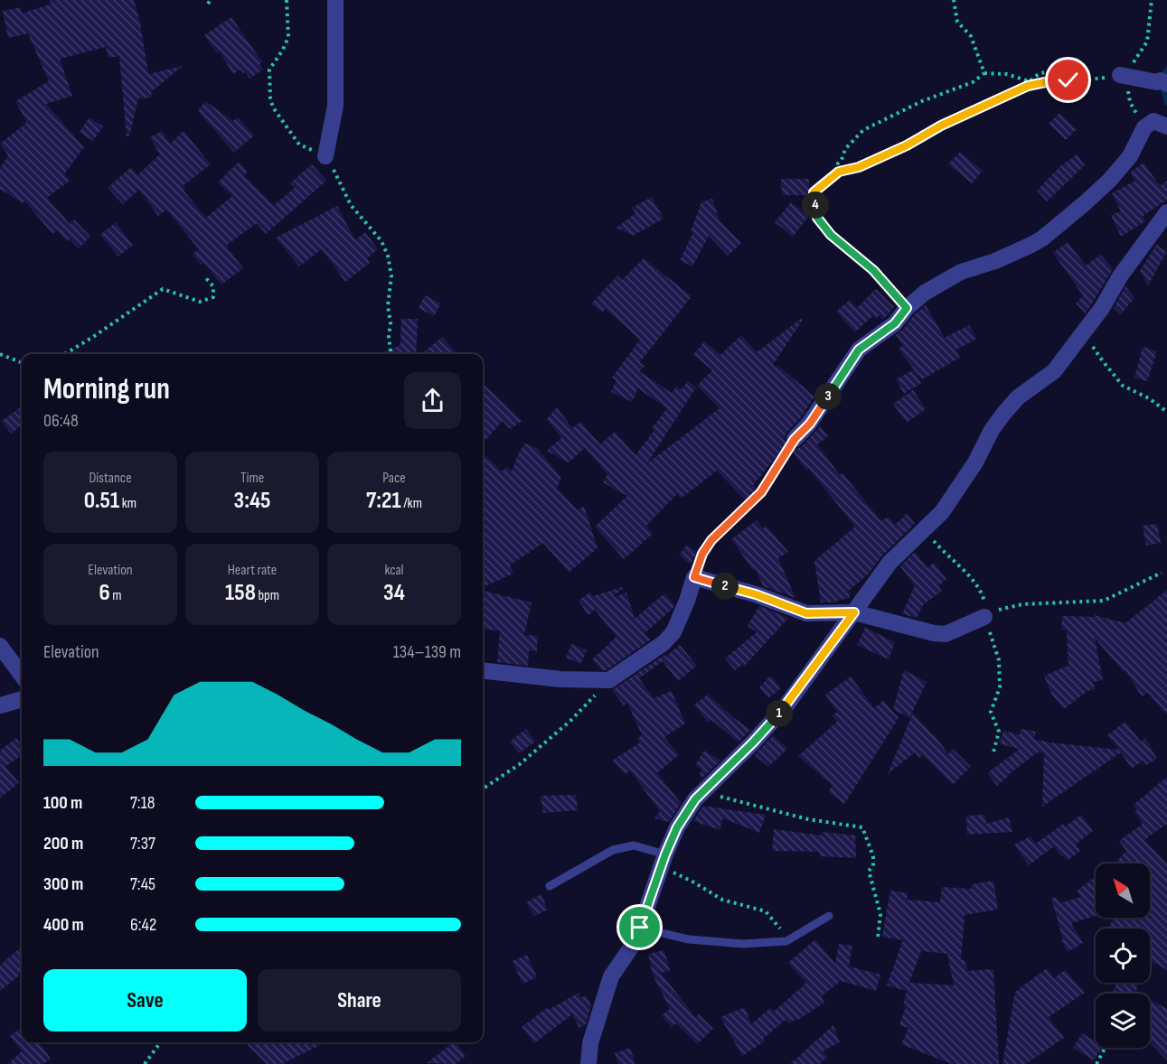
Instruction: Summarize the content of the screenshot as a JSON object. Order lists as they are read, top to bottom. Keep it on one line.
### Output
{"north":"top left","page":{"pins":["4","3","2","1"],"heading":["Morning run","06:48"],"stats":[["Distance","0.51 km"],["Time","3:45"],["Pace","7:21 /km"],["Elevation","6 m"],["Heart rate","158 bpm"],["kcal","34"]],"chart":["Elevation","134–139 m"],"list":[{"name":"100 m","note":"7:18"},{"name":"200 m","note":"7:37"},{"name":"300 m","note":"7:45"},{"name":"400 m","note":"6:42"}],"buttons":["Save","Share"]}}
